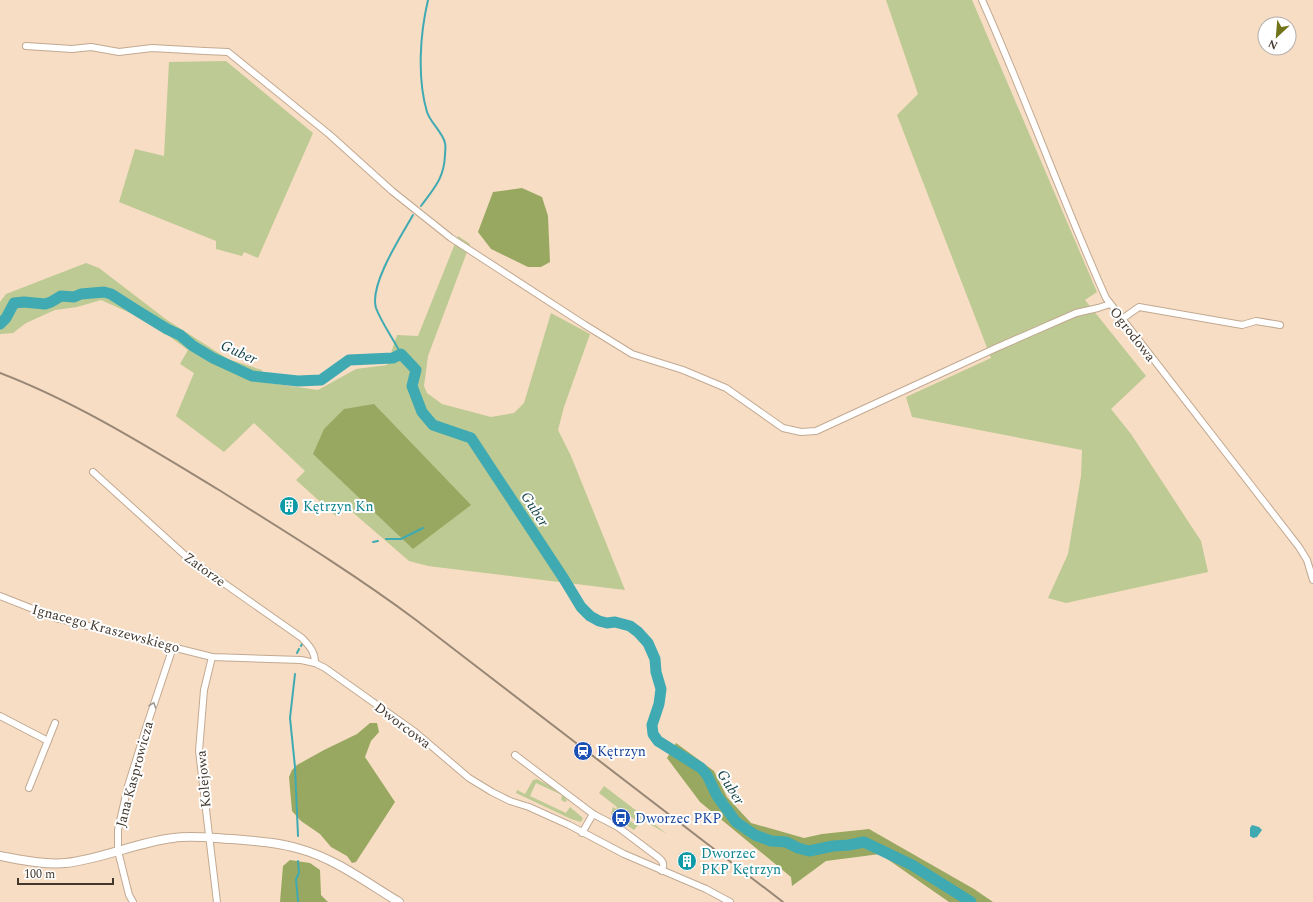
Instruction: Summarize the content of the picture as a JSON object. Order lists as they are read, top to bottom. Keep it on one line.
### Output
{"streets":{"street":["Ogrodowa","Zatorze","Ignacego Kraszewskiego","Dworcowa","Jana Kasprowicza","Kolejowa"]},"crossings":[["Zatorze","Dworcowa"],["Ignacego Kraszewskiego","Dworcowa"],["Ignacego Kraszewskiego","Jana Kasprowicza"],["Ignacego Kraszewskiego","Kolejowa"],["Dworcowa","Kolejowa"]],"one_way":["Jana Kasprowicza"],"water":["Guber"],"places":{"building":["Kętrzyn Kn","Dworzec PKP Kętrzyn"],"station":["Kętrzyn"],"bus stop":["Dworzec PKP"]},"scale_bar":"100 m","north":"bottom left"}
